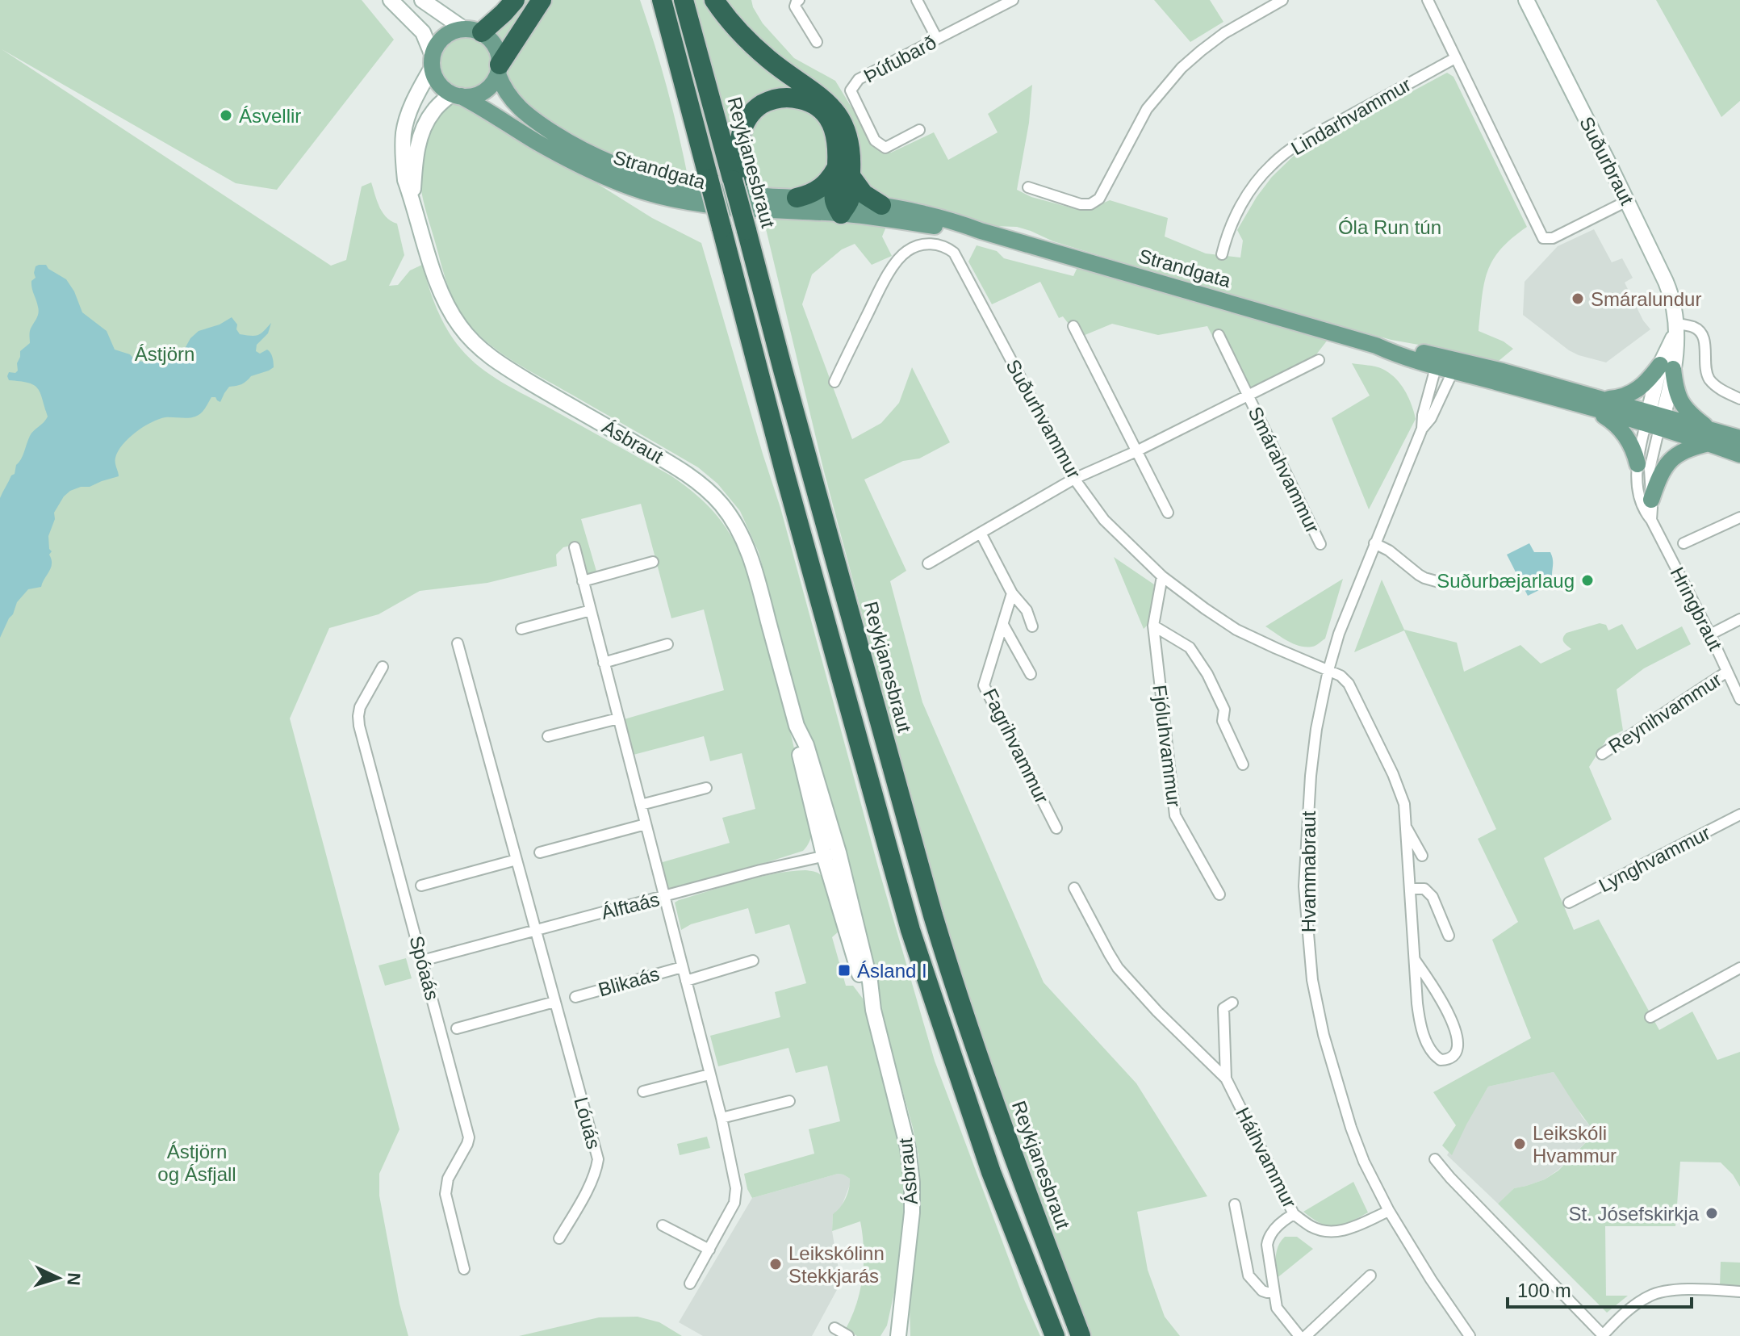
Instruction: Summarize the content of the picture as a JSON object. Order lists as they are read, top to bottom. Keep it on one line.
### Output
{"streets":{"highway":["Reykjanesbraut"],"main road":["Strandgata"],"street":["Þúfubarð","Lindarhvammur","Suðurbraut","Suðurhvammur","Ásbraut","Smárahvammur","Hringbraut","Reynihvammur","Fagrihvammur","Fjóluhvammur","Lynghvammur","Hvammabraut","Álftaás","Spóaás","Blikaás","Lóuás","Háihvammur"]},"crossings":[["Strandgata","Ásbraut"],["Strandgata","Hringbraut"],["Strandgata","Hvammabraut"],["Suðurhvammur","Smárahvammur"],["Suðurhvammur","Fjóluhvammur"],["Suðurhvammur","Hvammabraut"],["Ásbraut","Álftaás"],["Hringbraut","Reynihvammur"],["Hvammabraut","Háihvammur"],["Álftaás","Spóaás"],["Álftaás","Blikaás"],["Álftaás","Lóuás"]],"parks":["Óla Run tún","Ástjörn","Ástjörn og Ásfjall"],"places":{"other":["Ásvellir","Smáralundur","Suðurbæjarlaug","Leikskóli Hvammur","St. Jósefskirkja","Leikskólinn Stekkjarás"],"transit":["Ásland I"]},"scale_bar":"100 m","north":"right"}
